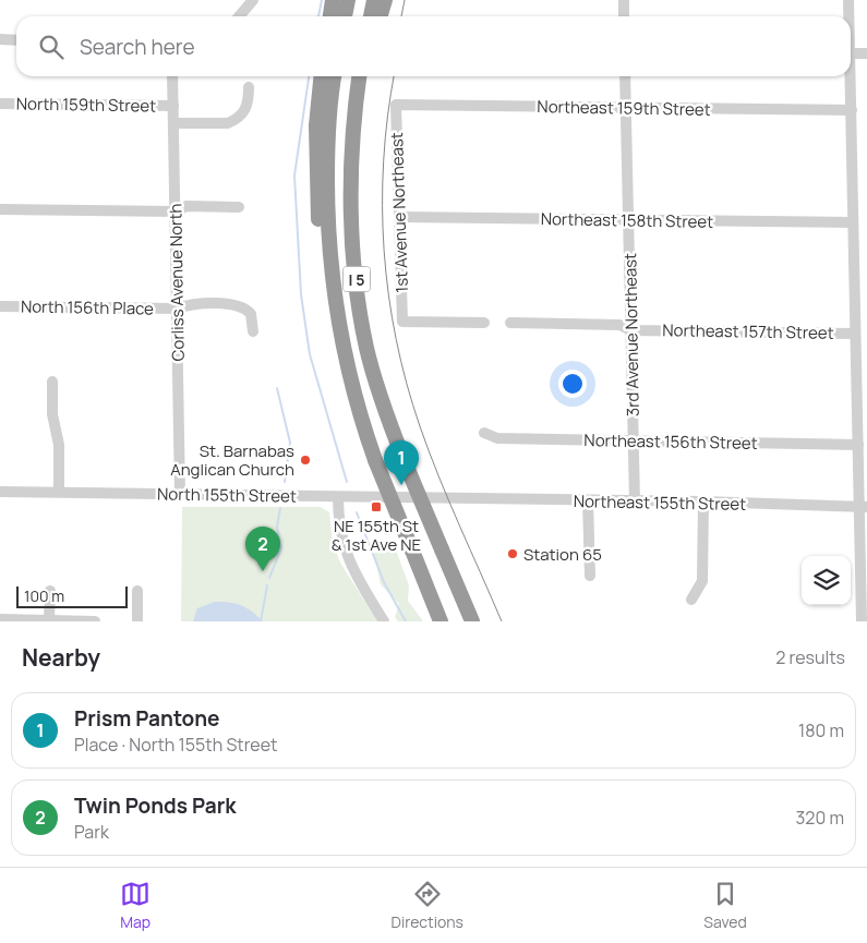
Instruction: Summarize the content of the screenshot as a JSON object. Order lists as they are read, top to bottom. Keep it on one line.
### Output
{"streets":{"highway":["I 5"],"street":["North 159th Street","Northeast 159th Street","1st Avenue Northeast","Northeast 158th Street","Corliss Avenue North","North 156th Place","Northeast 157th Street","3rd Avenue Northeast","Northeast 156th Street","North 155th Street","Northeast 155th Street"]},"crossings":[["North 159th Street","Corliss Avenue North"],["Northeast 159th Street","1st Avenue Northeast"],["Northeast 159th Street","3rd Avenue Northeast"],["1st Avenue Northeast","Northeast 158th Street"],["Northeast 158th Street","3rd Avenue Northeast"],["Corliss Avenue North","North 156th Place"],["Corliss Avenue North","North 155th Street"],["Northeast 157th Street","3rd Avenue Northeast"],["3rd Avenue Northeast","Northeast 156th Street"],["3rd Avenue Northeast","Northeast 155th Street"],["North 155th Street","Northeast 155th Street"]],"places":{"other":["St. Barnabas Anglican Church","Station 65"],"transit":["NE 155th St & 1st Ave NE"]},"scale_bar":"100 m","page":{"search":"Search here","pins":["1","2"],"scale":"100 m","heading":["Nearby","2 results"],"list":[{"mark":"1","name":"Prism Pantone","note":"Place · North 155th Street","value":"180 m"},{"mark":"2","name":"Twin Ponds Park","note":"Park","value":"320 m"}],"nav":["Map","Directions","Saved"]}}
